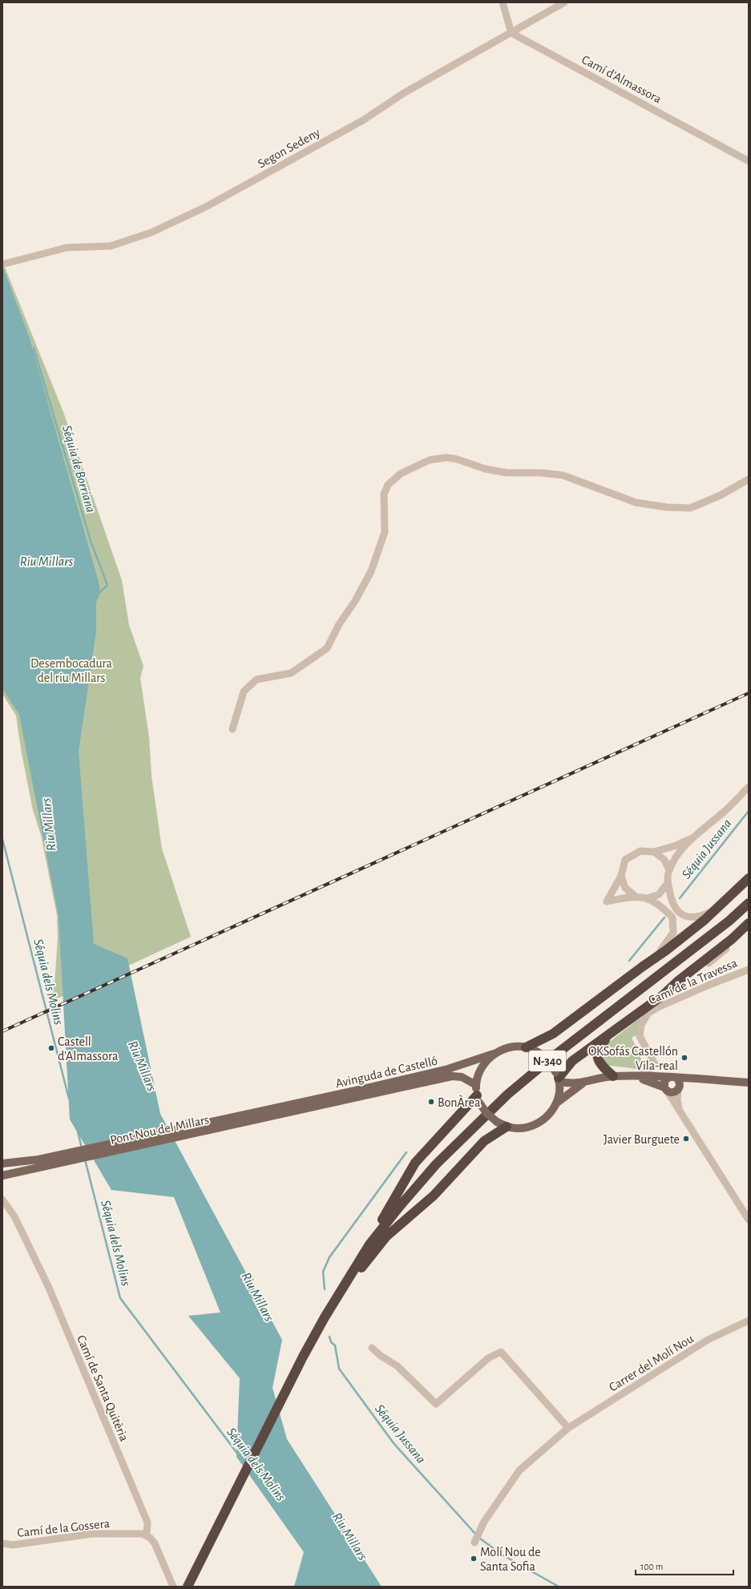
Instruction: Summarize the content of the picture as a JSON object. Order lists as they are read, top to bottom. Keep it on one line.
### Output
{"streets":{"highway":["N-340"],"main road":["Avinguda de Castelló","Pont Nou del Millars"],"street":["Camí d'Almassora","Segon Sedeny","Camí de la Travessa","Carrer del Molí Nou","Camí de Santa Quitèria","Camí de la Gossera"]},"crossings":[["Camí d'Almassora","Segon Sedeny"],["Avinguda de Castelló","Pont Nou del Millars"],["Camí de Santa Quitèria","Camí de la Gossera"]],"water":["Séquia de Borriana","Riu Millars","Séquia Jussana","Séquia dels Molins"],"parks":["Desembocadura del riu Millars"],"places":["Castell d'Almassora","OKSofás Castellón Vila-real","BonÀrea","Javier Burguete","Molí Nou de Santa Sofia"],"scale_bar":"100 m"}
